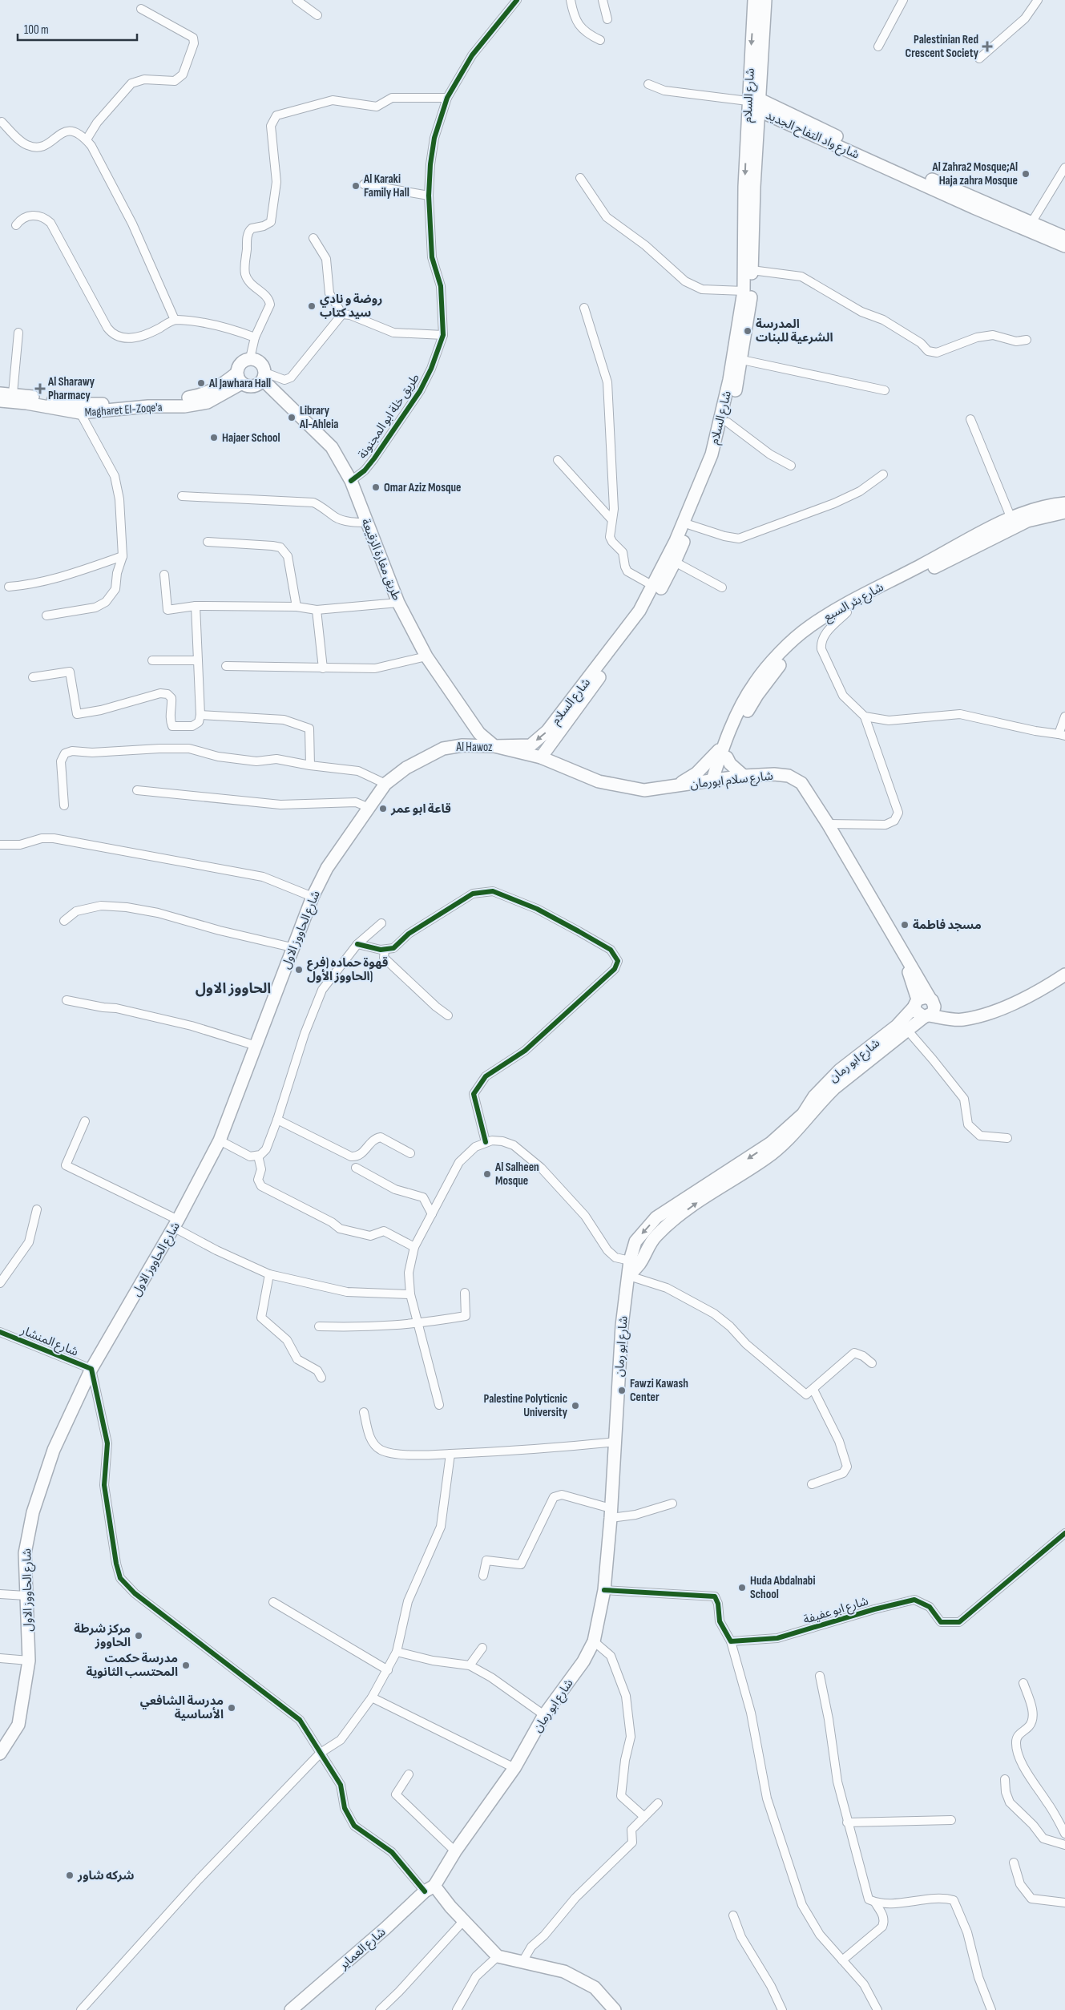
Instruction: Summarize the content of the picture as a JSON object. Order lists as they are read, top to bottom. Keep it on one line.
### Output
{"streets":{"main road":["شارع السلام","شارع واد التفاح الجديد","Magharet El-Zoqe'a","طريق مغارة الزقيعة","شارع بئر السبع","Al Hawoz","شارع سلام ابورمان","شارع الحاووز الاول","شارع ابو رمان","شارع العماير"],"street":["طريق خلة ابو المجنونة","شارع المنشار","شارع ابو عفيفة"]},"crossings":[["شارع السلام","شارع واد التفاح الجديد"],["شارع السلام","طريق مغارة الزقيعة"],["شارع السلام","Al Hawoz"],["شارع السلام","شارع سلام ابورمان"],["Magharet El-Zoqe'a","طريق مغارة الزقيعة"],["طريق خلة ابو المجنونة","طريق مغارة الزقيعة"],["طريق مغارة الزقيعة","Al Hawoz"],["شارع بئر السبع","شارع سلام ابورمان"],["Al Hawoz","شارع سلام ابورمان"],["Al Hawoz","شارع الحاووز الاول"],["شارع الحاووز الاول","شارع المنشار"],["شارع ابو رمان","شارع العماير"]],"districts":["الحاووز الاول"],"places":{"health":["Palestinian Red Crescent Society","Al Sharawy Pharmacy"],"other":["Al Zahra2 Mosque;Al Haja zahra Mosque","Al Karaki Family Hall","روضة و نادي سيد كتاب","المدرسة الشرعية للبنات","Al Jawhara Hall","Library Al-Ahleia","Hajaer School","Omar Aziz Mosque","قاعة ابو عمر","مسجد فاطمة","قهوة حماده (فرع الحاووز الأول)","Al Salheen Mosque","Fawzi Kawash Center","Palestine Polyticnic University","Huda Abdalnabi School","مركز شرطة الحاووز","مدرسة حكمت المحتسب الثانوية","مدرسة الشافعي الأساسية","شركه شاور"]},"scale_bar":"100 m"}
